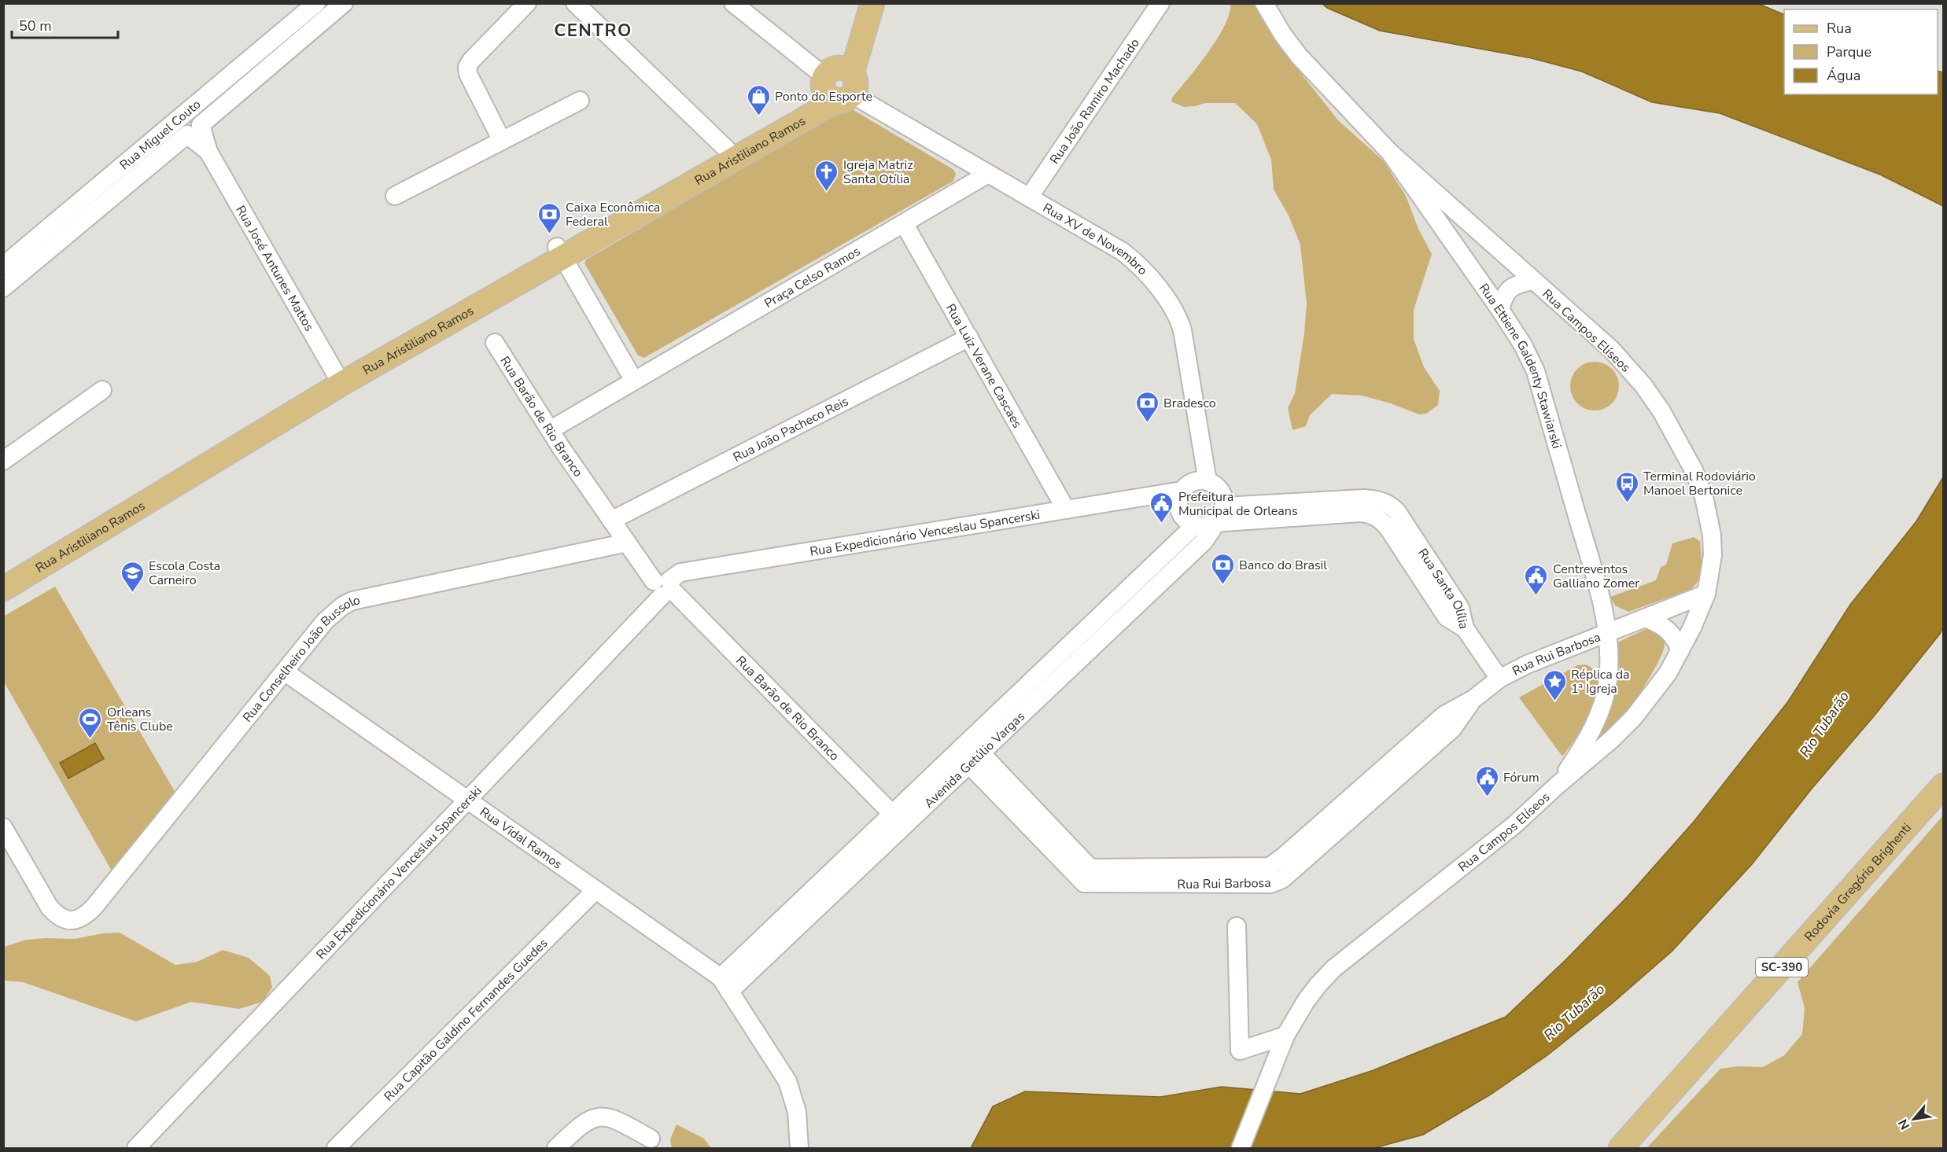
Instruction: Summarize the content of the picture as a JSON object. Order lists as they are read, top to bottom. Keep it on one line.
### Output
{"streets":{"main road":["Rua Aristiliano Ramos","Rodovia Gregório Brighenti","SC-390"],"street":["Rua João Ramiro Machado","Rua Miguel Couto","Rua XV de Novembro","Rua José Antunes Mattos","Praça Celso Ramos","Rua Campos Elíseos","Rua Luiz Verane Cascaes","Rua Ettiene Galdenty Stawiarski","Rua Barão de Rio Branco","Rua João Pacheco Reis","Rua Expedicionário Venceslau Spancerski","Rua Santa Olília","Rua Rui Barbosa","Rua Conselheiro João Bussolo","Avenida Getúlio Vargas","Rua Vidal Ramos","Rua Capitão Galdino Fernandes Guedes"]},"crossings":[["Rua João Ramiro Machado","Rua XV de Novembro"],["Rua Miguel Couto","Rua José Antunes Mattos"],["Rua Aristiliano Ramos","Rua XV de Novembro"],["Rua Aristiliano Ramos","Rua José Antunes Mattos"],["Rua XV de Novembro","Praça Celso Ramos"],["Rua XV de Novembro","Rua Expedicionário Venceslau Spancerski"],["Rua XV de Novembro","Rua Santa Olília"],["Rua XV de Novembro","Avenida Getúlio Vargas"],["Praça Celso Ramos","Rua Luiz Verane Cascaes"],["Praça Celso Ramos","Rua Barão de Rio Branco"],["Rua Campos Elíseos","Rua Ettiene Galdenty Stawiarski"],["Rua Campos Elíseos","Rua Rui Barbosa"],["Rua Luiz Verane Cascaes","Rua João Pacheco Reis"],["Rua Luiz Verane Cascaes","Rua Expedicionário Venceslau Spancerski"],["Rua Ettiene Galdenty Stawiarski","Rua Rui Barbosa"],["Rua Barão de Rio Branco","Rua João Pacheco Reis"],["Rua Barão de Rio Branco","Rua Expedicionário Venceslau Spancerski"],["Rua Barão de Rio Branco","Rua Conselheiro João Bussolo"],["Rua Barão de Rio Branco","Avenida Getúlio Vargas"],["Rua Expedicionário Venceslau Spancerski","Rua Santa Olília"],["Rua Expedicionário Venceslau Spancerski","Avenida Getúlio Vargas"],["Rua Expedicionário Venceslau Spancerski","Rua Vidal Ramos"],["Rua Santa Olília","Rua Rui Barbosa"],["Rua Santa Olília","Avenida Getúlio Vargas"],["Rua Rui Barbosa","Avenida Getúlio Vargas"],["Rua Conselheiro João Bussolo","Rua Vidal Ramos"],["Avenida Getúlio Vargas","Rua Vidal Ramos"],["Rua Vidal Ramos","Rua Capitão Galdino Fernandes Guedes"]],"districts":["CENTRO"],"water":["Rio Tubarão"],"places":{"shop":["Ponto do Esporte"],"church":["Igreja Matriz Santa Otília"],"bank":["Caixa Econômica Federal","Bradesco","Banco do Brasil"],"bus stop":["Terminal Rodoviário Manoel Bertonice"],"public building":["Prefeitura Municipal de Orleans","Centreventos Galliano Zomer","Fórum"],"school or university":["Escola Costa Carneiro"],"place":["Réplica da 1ª Igreja"],"sports":["Orleans Tênis Clube"]},"legend":["Rua","Parque","Água"],"scale_bar":"50 m","north":"bottom left"}
